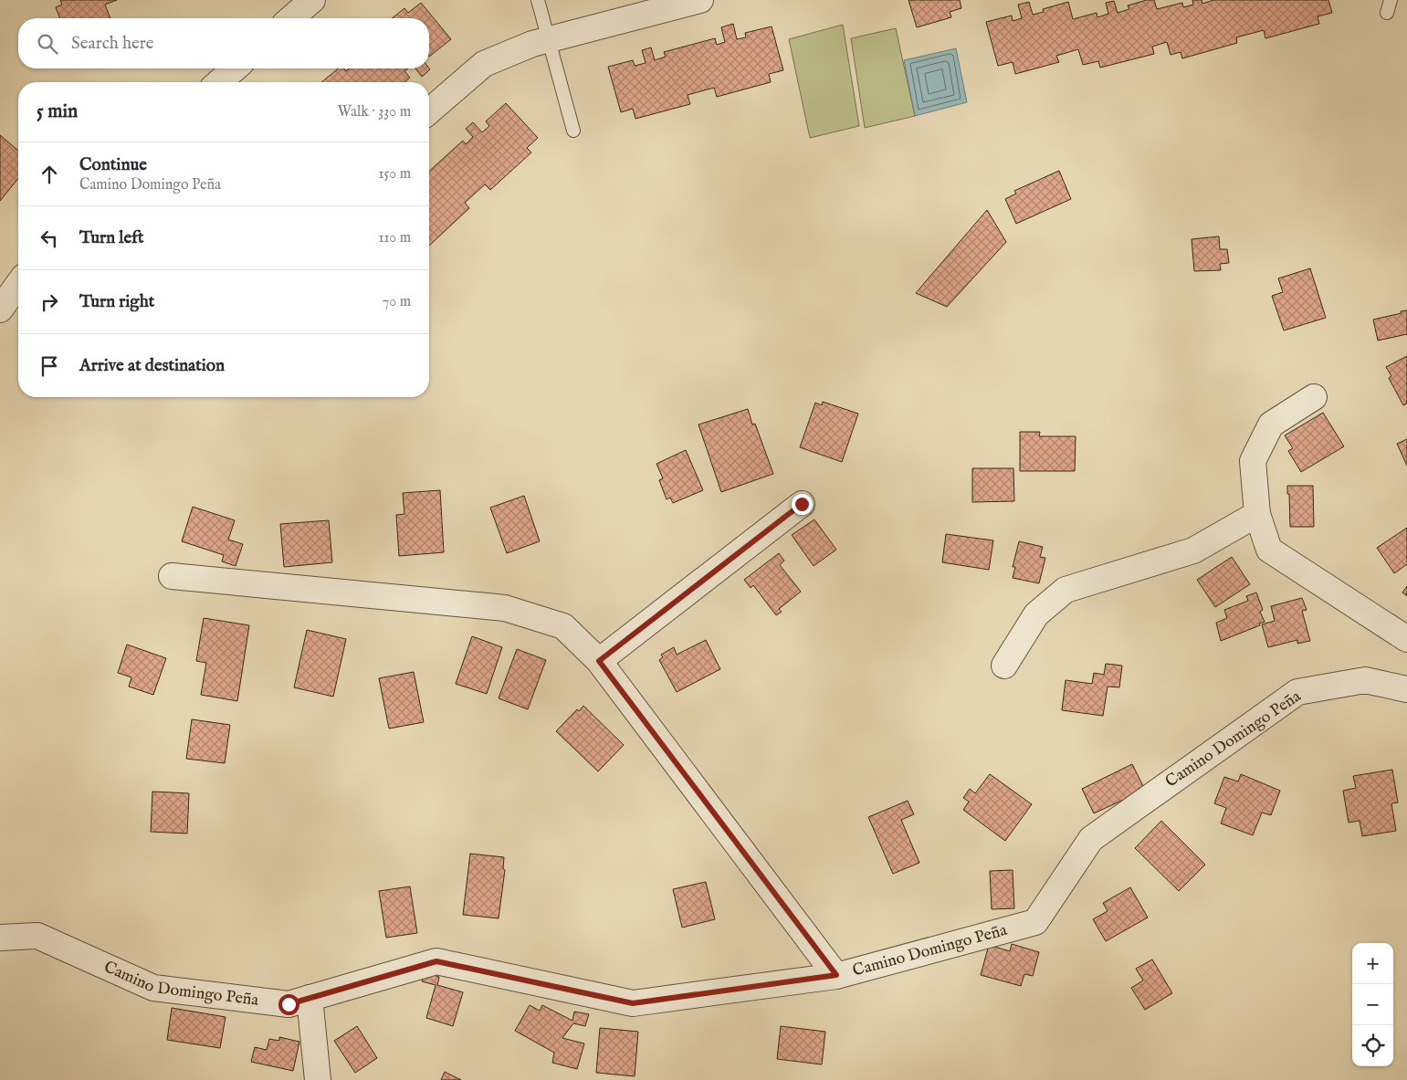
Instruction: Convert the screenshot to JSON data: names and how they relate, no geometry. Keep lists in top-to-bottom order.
{
  "streets": {
    "street": ["Camino Domingo Peña"]
  },
  "page": {
    "search": "Search here",
    "heading": ["5 min", "Walk · 330 m"],
    "list": [
      ["Continue", "Camino Domingo Peña", "150 m"],
      ["Turn left", "110 m"],
      ["Turn right", "70 m"],
      "Arrive at destination"
    ],
    "map_buttons": ["+", "−"]
  }
}
